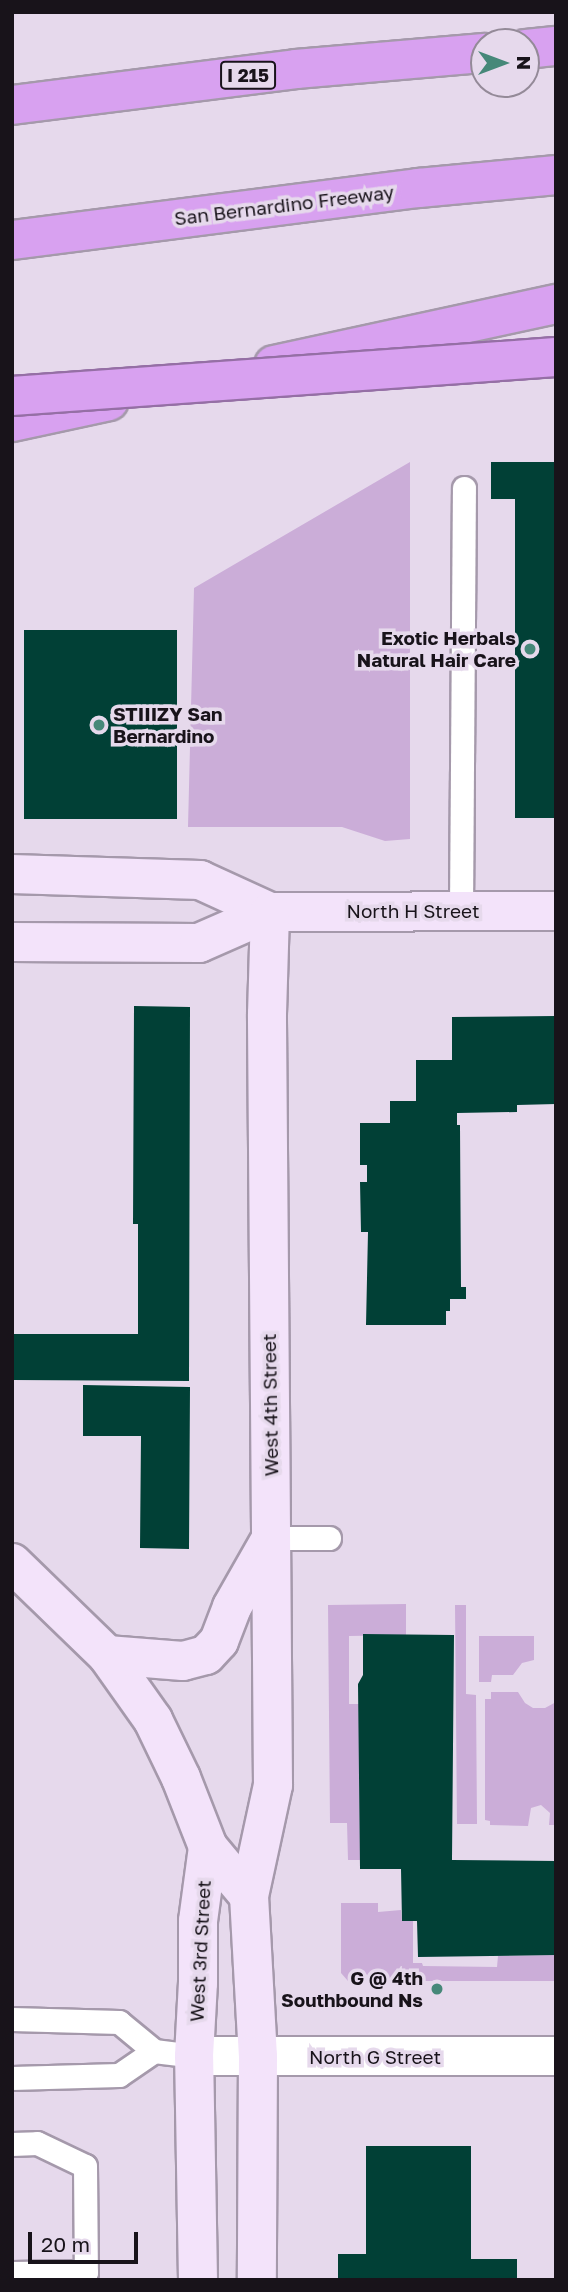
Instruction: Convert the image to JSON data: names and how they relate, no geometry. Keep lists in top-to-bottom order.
{
  "streets": {
    "highway": ["I 215", "San Bernardino Freeway"],
    "main road": ["North H Street", "West 4th Street", "West 3rd Street"],
    "street": ["North G Street"]
  },
  "crossings": [
    ["North H Street", "West 4th Street"],
    ["West 4th Street", "West 3rd Street"],
    ["West 3rd Street", "North G Street"]
  ],
  "places": ["Exotic Herbals Natural Hair Care", "STIIIZY San Bernardino", "G @ 4th Southbound Ns"],
  "scale_bar": "20 m",
  "north": "right"
}
